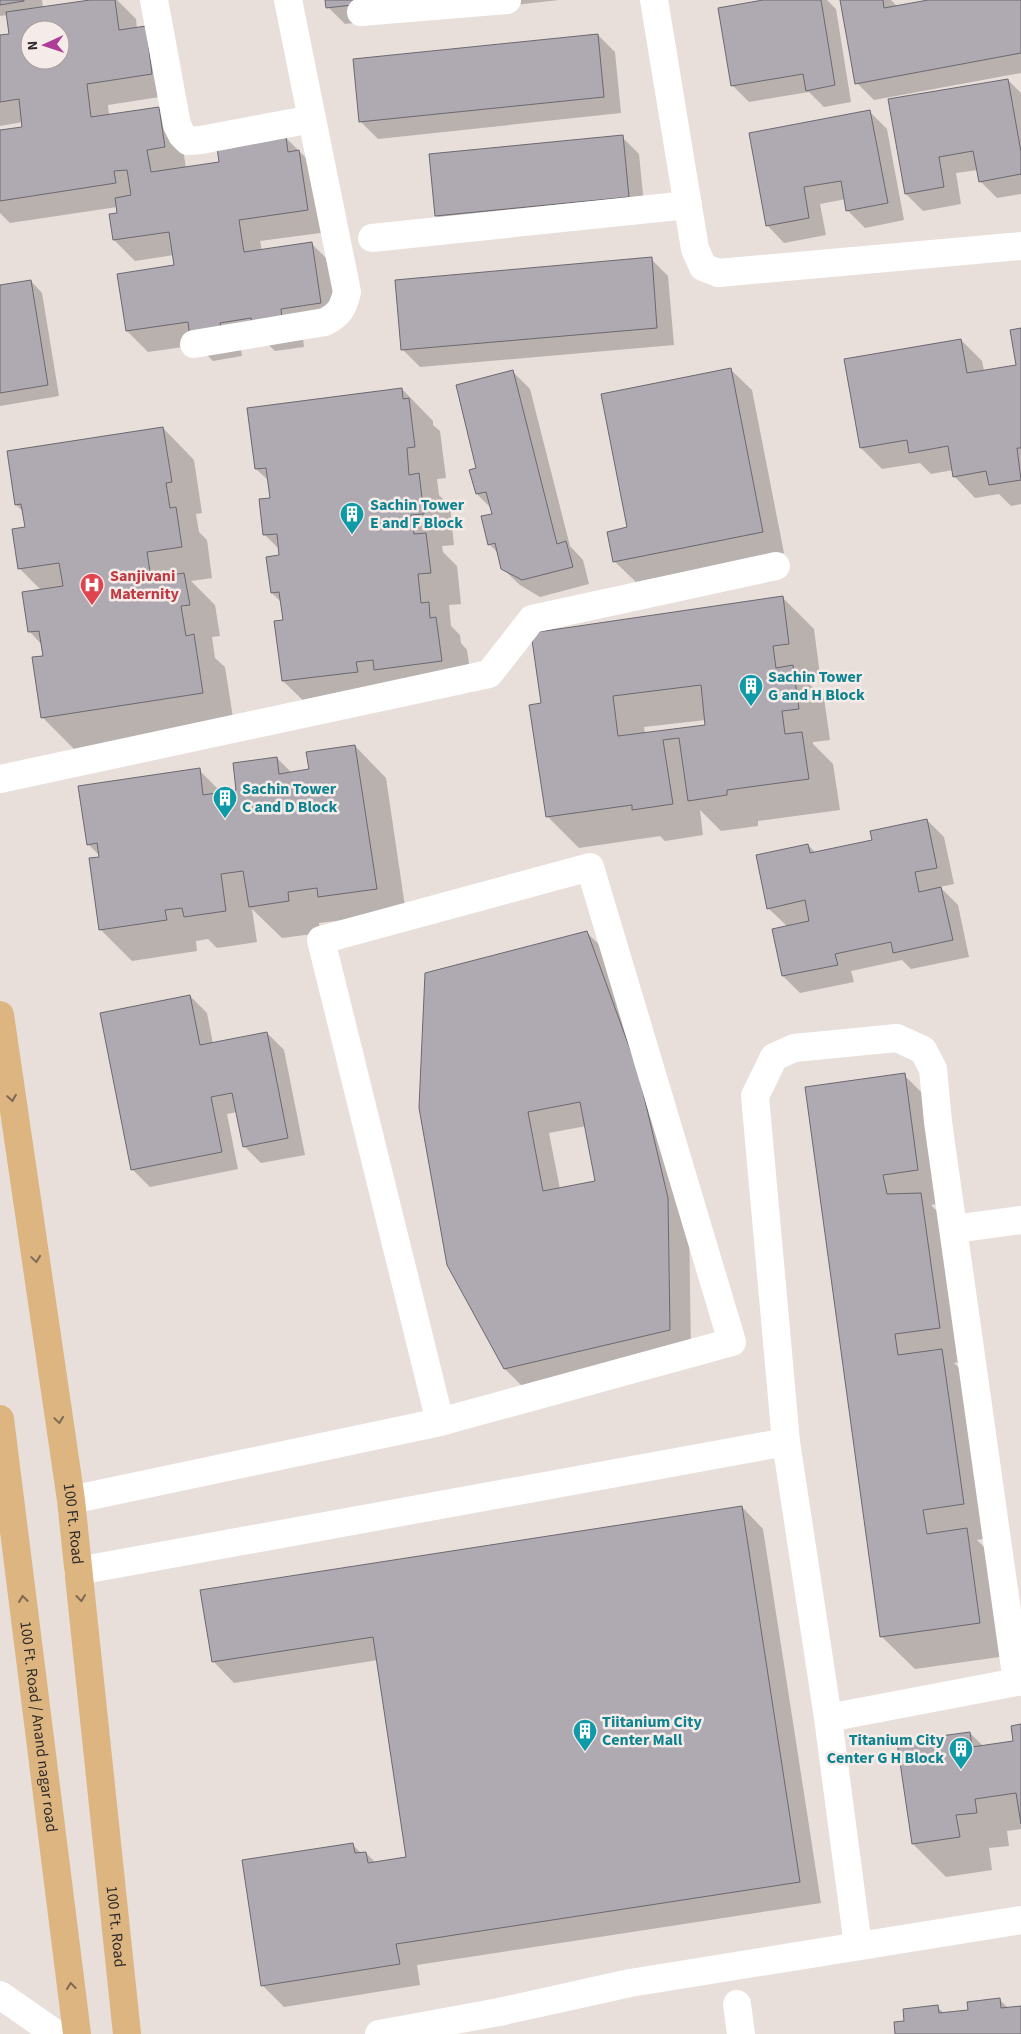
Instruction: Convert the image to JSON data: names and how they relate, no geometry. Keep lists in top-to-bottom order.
{
  "streets": {
    "main road": ["100 Ft. Road", "100 Ft. Road / Anand nagar road"]
  },
  "one_way": ["100 Ft. Road", "100 Ft. Road / Anand nagar road"],
  "places": {
    "building": [
      "Sachin Tower E and F Block",
      "Sachin Tower G and H Block",
      "Sachin Tower C and D Block",
      "Tiitanium City Center Mall",
      "Titanium City Center G H Block"
    ],
    "hospital": ["Sanjivani Maternity"]
  },
  "north": "left"
}
